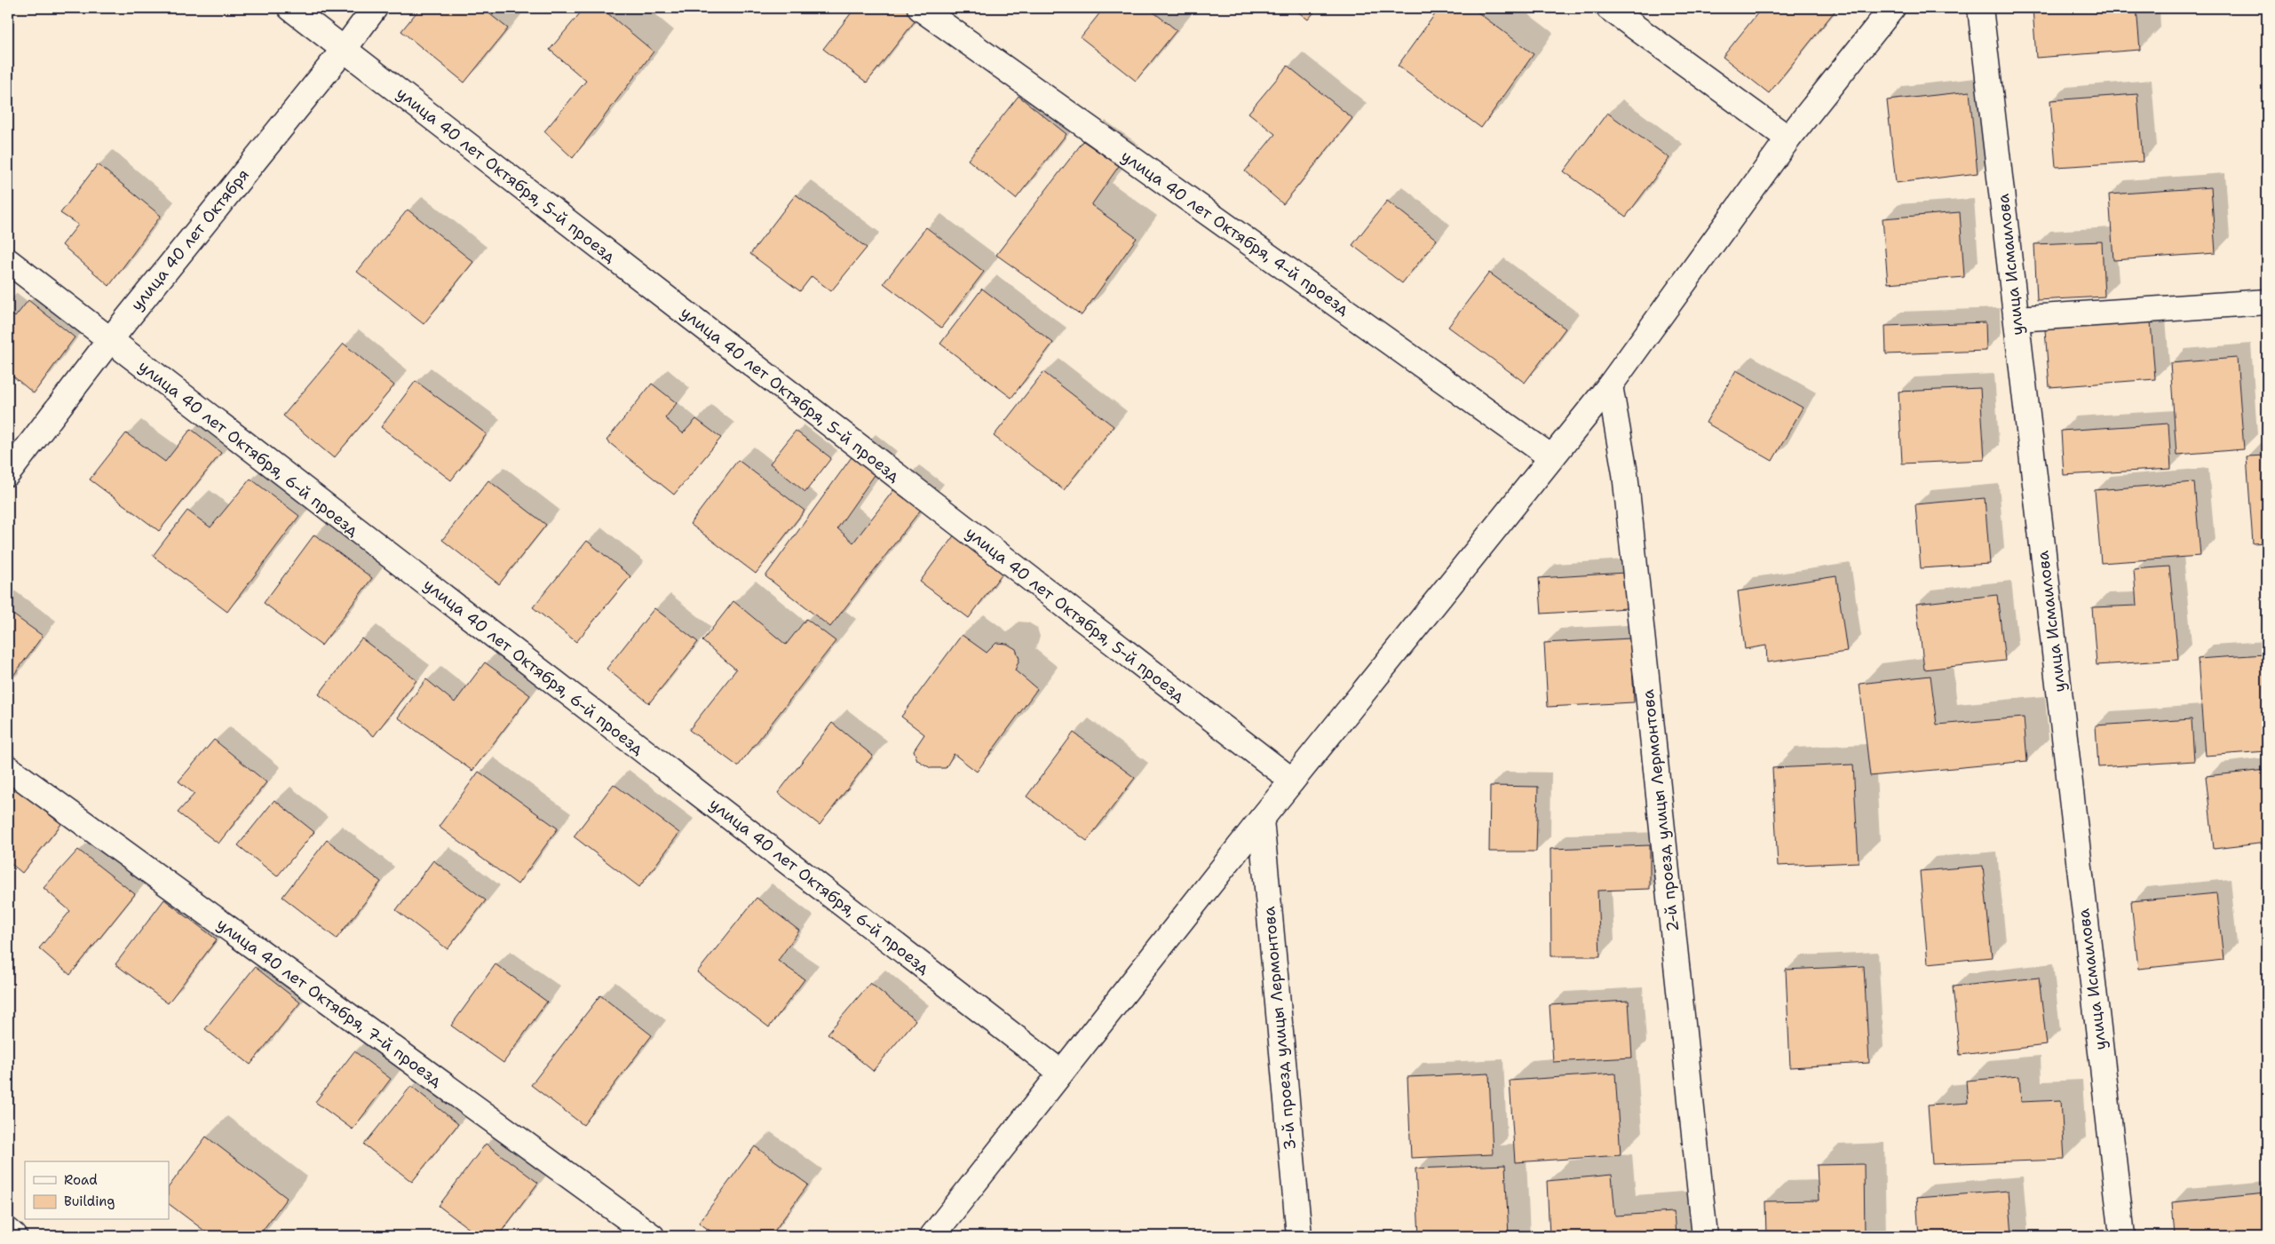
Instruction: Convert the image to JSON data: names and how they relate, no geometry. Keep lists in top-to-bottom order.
{
  "streets": {
    "street": [
      "улица 40 лет Октября, 5-й проезд",
      "улица 40 лет Октября, 4-й проезд",
      "улица 40 лет Октября",
      "улица Исмаилова",
      "улица 40 лет Октября, 6-й проезд",
      "2-й проезд улицы Лермонтова",
      "улица 40 лет Октября, 7-й проезд",
      "3-й проезд улицы Лермонтова"
    ]
  },
  "crossings": [
    ["улица 40 лет Октября, 5-й проезд", "улица 40 лет Октября"],
    ["улица 40 лет Октября", "улица 40 лет Октября, 6-й проезд"]
  ],
  "legend": ["Road", "Building"]
}
